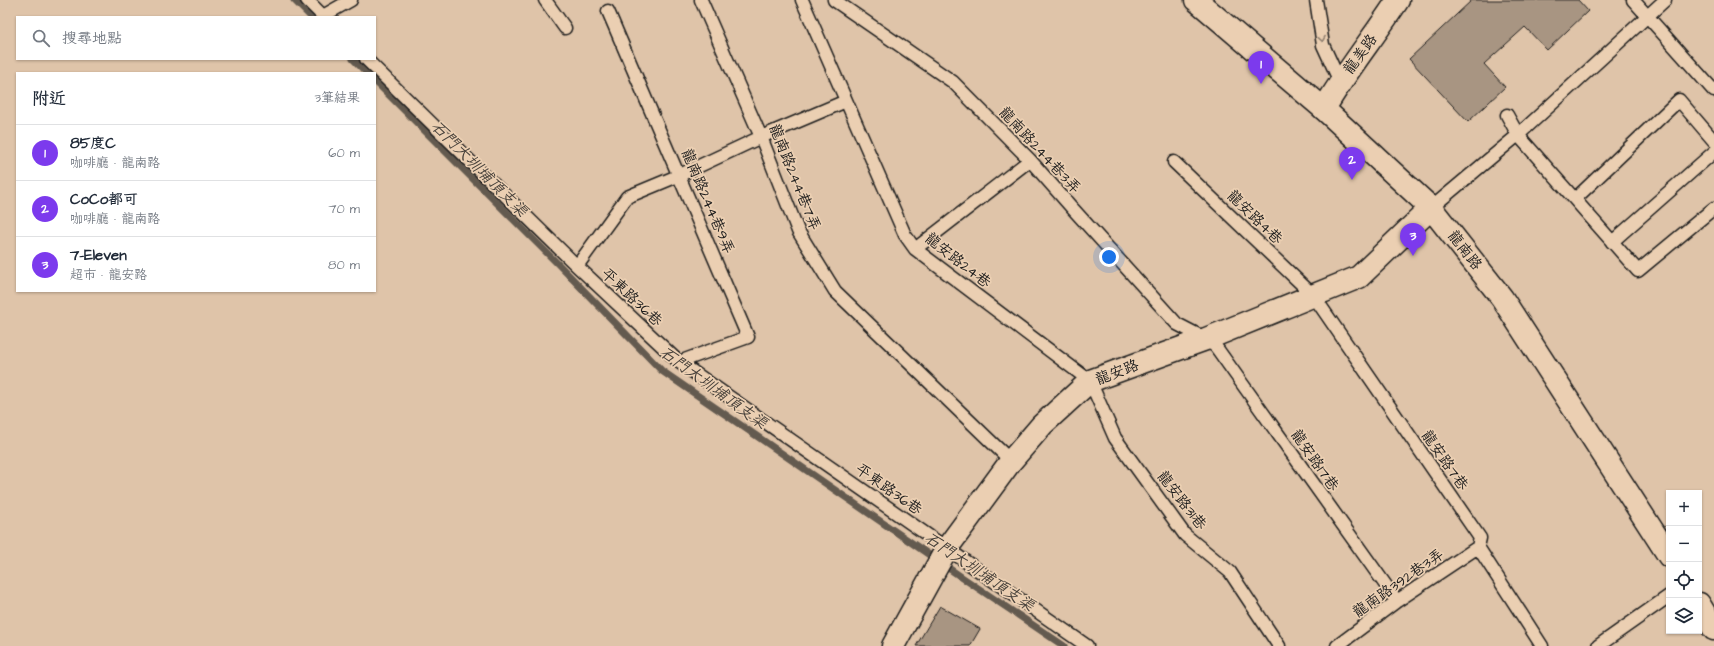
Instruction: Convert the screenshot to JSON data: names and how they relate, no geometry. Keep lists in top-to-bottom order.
{
  "streets": {
    "street": ["龍美路", "龍南路", "龍安路"],
    "lane": [
      "龍南路244巷3弄",
      "龍南路244巷7弄",
      "龍南路244巷9弄",
      "龍安路4巷",
      "龍安路24巷",
      "平東路36巷",
      "龍安路17巷",
      "龍安路7巷",
      "龍安路31巷",
      "龍南路392巷3弄"
    ]
  },
  "crossings": [
    ["龍美路", "龍南路"],
    ["龍南路244巷3弄", "龍安路"],
    ["龍南路244巷3弄", "龍安路17巷"],
    ["龍南路244巷7弄", "龍安路"],
    ["龍南路244巷9弄", "平東路36巷"],
    ["龍安路4巷", "龍安路"],
    ["龍安路4巷", "龍安路7巷"],
    ["龍南路", "龍安路"],
    ["龍安路24巷", "龍安路"],
    ["龍安路24巷", "龍安路31巷"],
    ["平東路36巷", "龍安路"],
    ["龍安路", "龍安路17巷"],
    ["龍安路", "龍安路7巷"],
    ["龍安路", "龍安路31巷"],
    ["龍安路17巷", "龍南路392巷3弄"],
    ["龍安路7巷", "龍南路392巷3弄"]
  ],
  "water": ["石門大圳埔頂支渠"],
  "page": {
    "search": "搜尋地點",
    "pins": ["1", "2", "3"],
    "heading": ["附近", "3筆結果"],
    "list": [
      {
        "mark": "1",
        "name": "85度C",
        "note": "咖啡廳 · 龍南路",
        "value": "60 m"
      },
      {
        "mark": "2",
        "name": "CoCo都可",
        "note": "咖啡廳 · 龍南路",
        "value": "70 m"
      },
      {
        "mark": "3",
        "name": "7-Eleven",
        "note": "超市 · 龍安路",
        "value": "80 m"
      }
    ],
    "map_buttons": ["+", "−"]
  }
}
